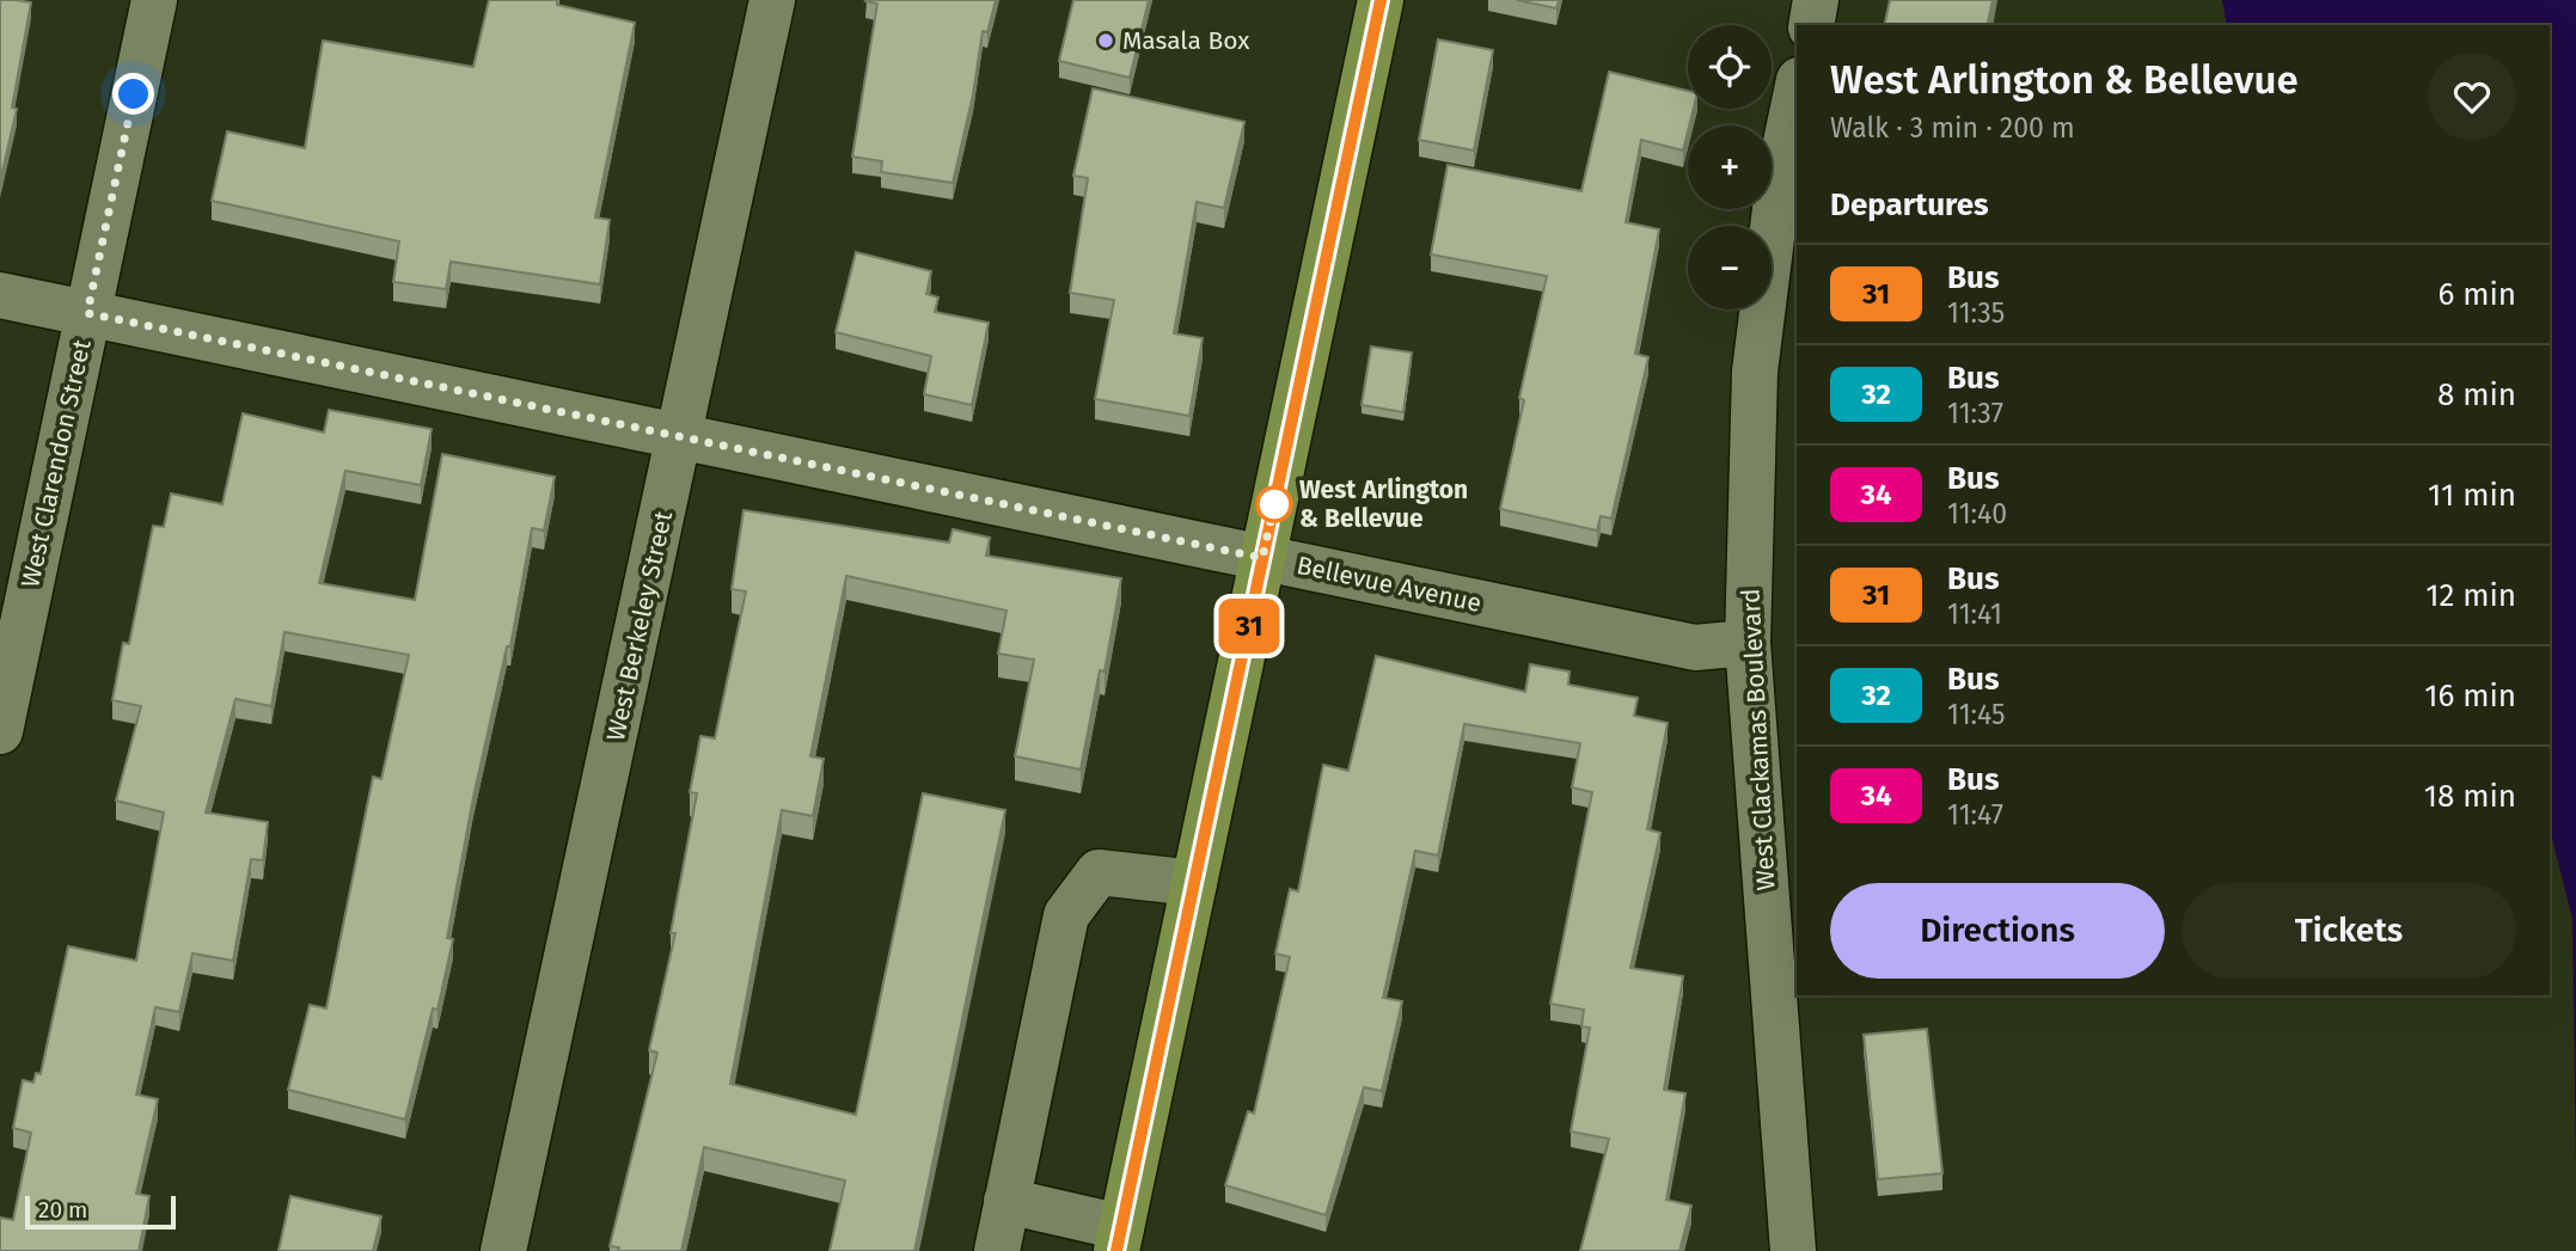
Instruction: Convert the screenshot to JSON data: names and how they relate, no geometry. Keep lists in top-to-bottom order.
{
  "streets": {
    "street": [
      "West Clarendon Street",
      "Bellevue Avenue",
      "West Berkeley Street",
      "West Clackamas Boulevard"
    ]
  },
  "crossings": [
    ["West Clarendon Street", "Bellevue Avenue"],
    ["Bellevue Avenue", "West Berkeley Street"],
    ["Bellevue Avenue", "West Clackamas Boulevard"]
  ],
  "places": ["Masala Box", "West Arlington & Bellevue"],
  "lines": ["bus line 31"],
  "scale_bar": "20 m",
  "page": {
    "on_map": "31",
    "map_buttons": ["+", "−"],
    "heading": [
      ["West Arlington & Bellevue", "Walk · 3 min · 200 m"],
      "Departures"
    ],
    "list": [
      {
        "mark": "31",
        "name": "Bus",
        "note": "11:35",
        "value": "6 min"
      },
      {
        "mark": "32",
        "name": "Bus",
        "note": "11:37",
        "value": "8 min"
      },
      {
        "mark": "34",
        "name": "Bus",
        "note": "11:40",
        "value": "11 min"
      },
      {
        "mark": "31",
        "name": "Bus",
        "note": "11:41",
        "value": "12 min"
      },
      {
        "mark": "32",
        "name": "Bus",
        "note": "11:45",
        "value": "16 min"
      },
      {
        "mark": "34",
        "name": "Bus",
        "note": "11:47",
        "value": "18 min"
      }
    ],
    "buttons": ["Directions", "Tickets"],
    "scale": "20 m"
  }
}
